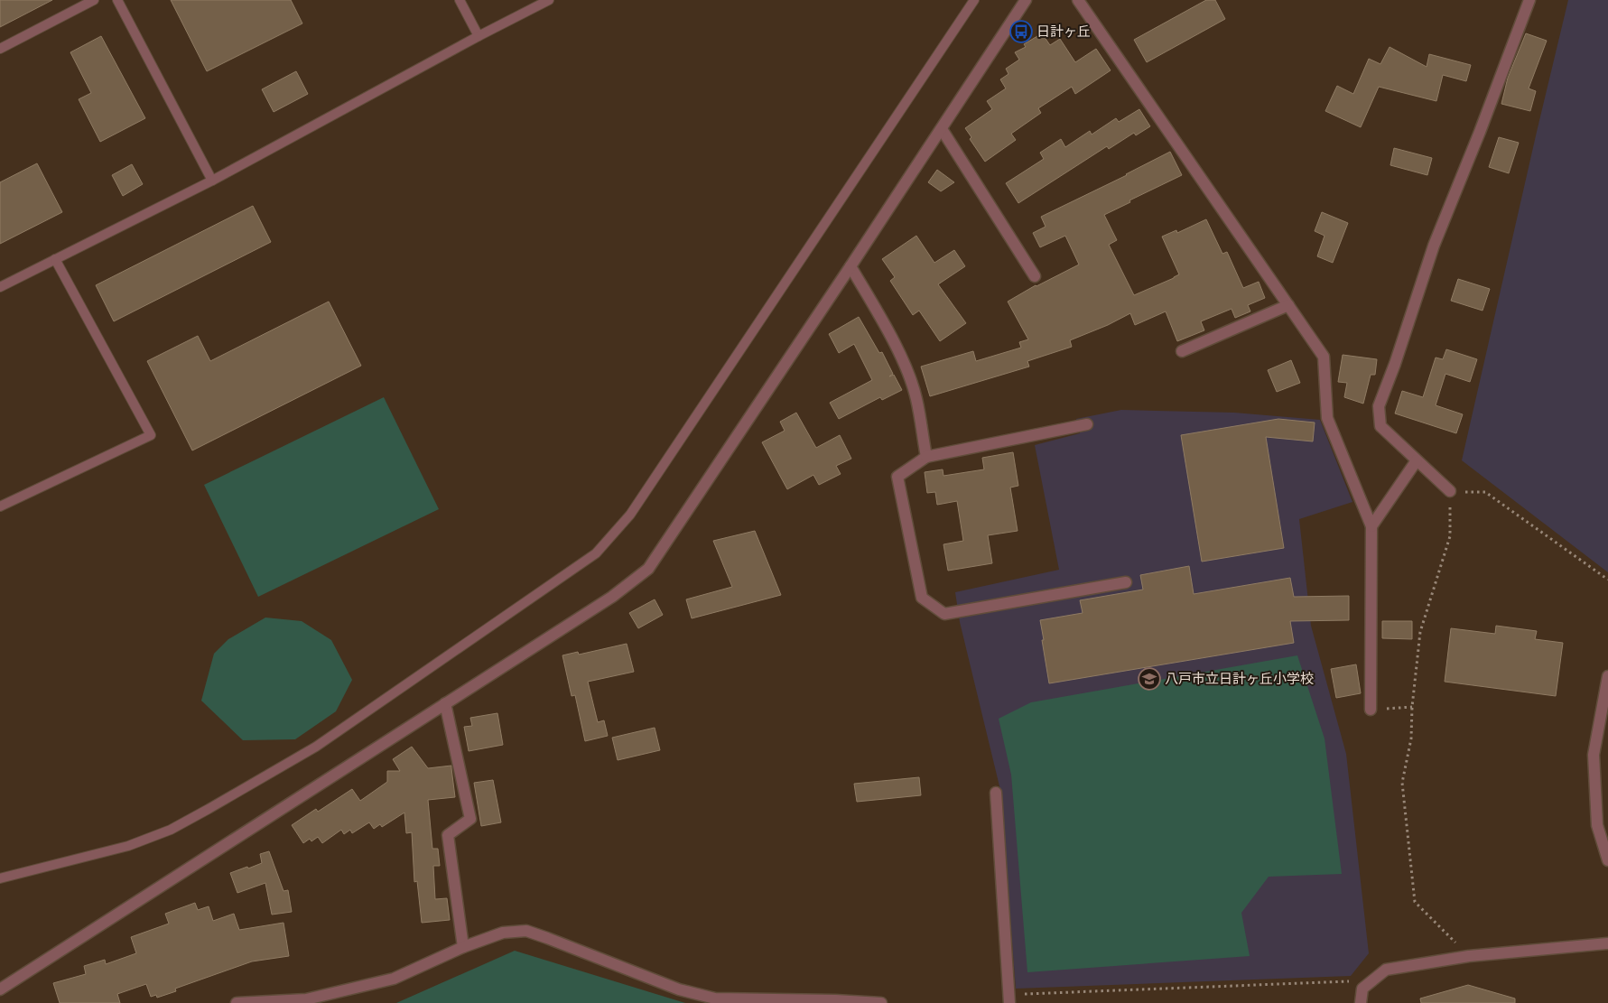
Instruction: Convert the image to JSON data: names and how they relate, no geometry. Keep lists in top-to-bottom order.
{
  "places": {
    "bus stop": ["日計ヶ丘"],
    "school or university": ["八戸市立日計ヶ丘小学校"]
  }
}
